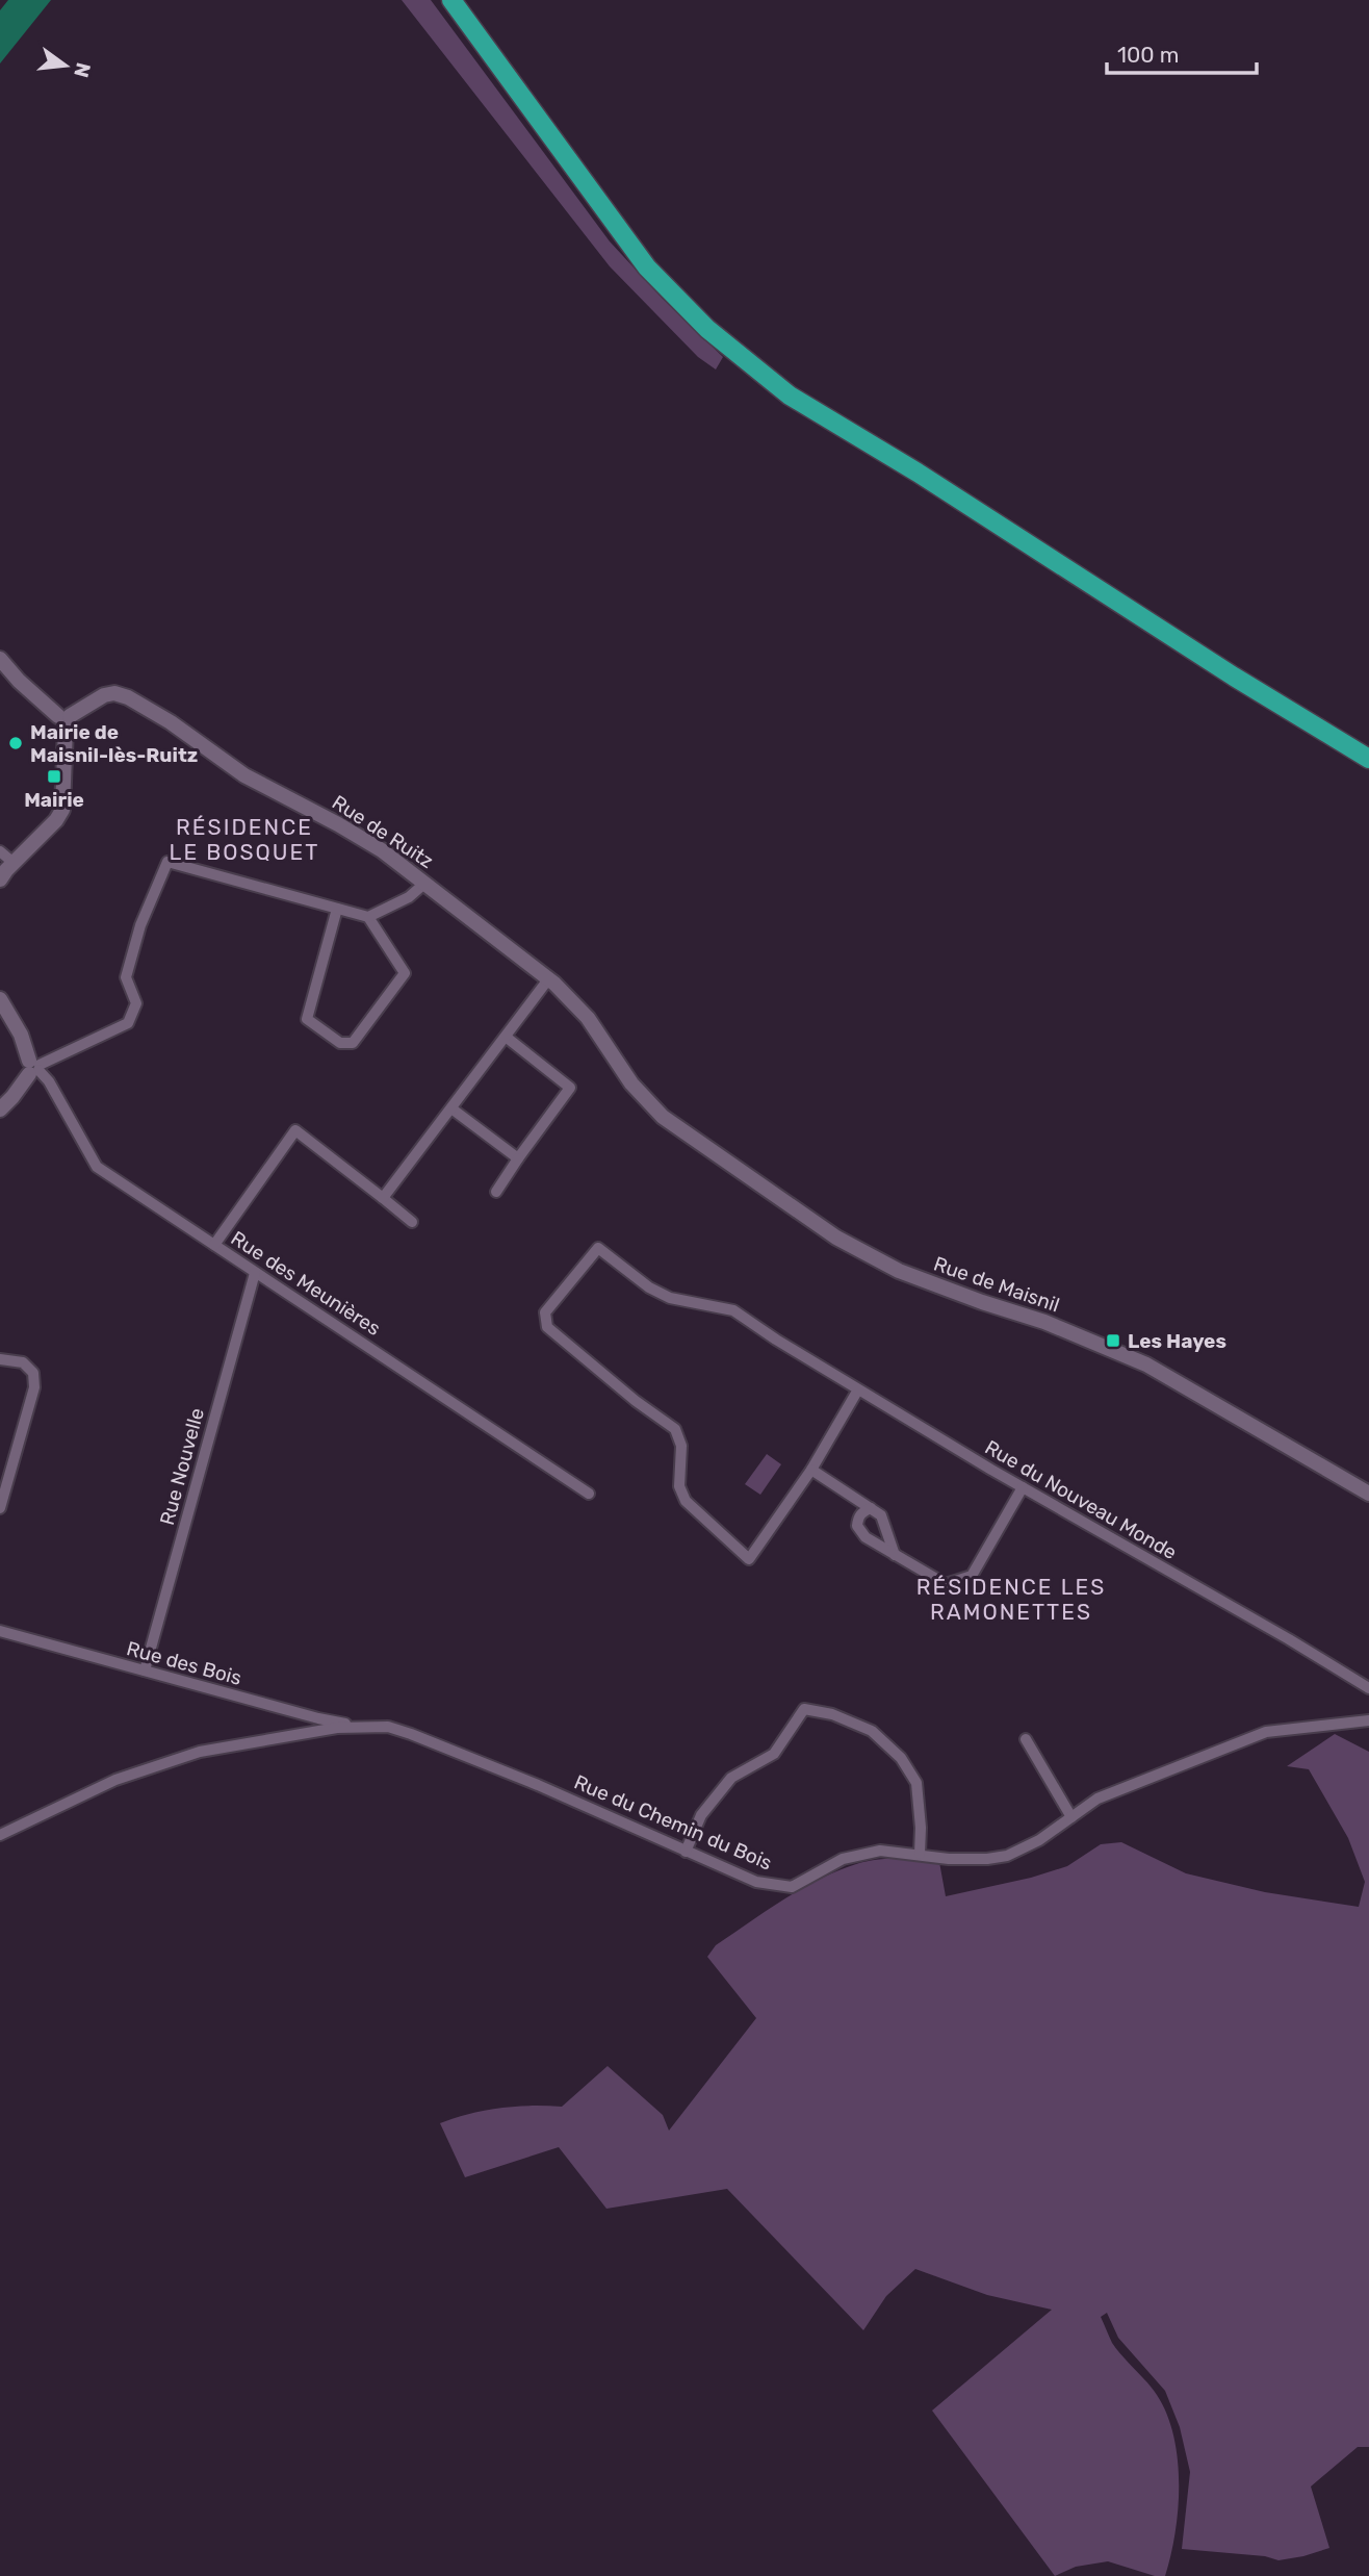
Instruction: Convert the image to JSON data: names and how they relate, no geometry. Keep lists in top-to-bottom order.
{
  "streets": {
    "street": [
      "Rue de Ruitz",
      "Rue des Meunières",
      "Rue de Maisnil",
      "Rue Nouvelle",
      "Rue du Nouveau Monde",
      "Rue des Bois",
      "Rue du Chemin du Bois"
    ]
  },
  "crossings": [
    ["Rue de Ruitz", "Rue de Maisnil"],
    ["Rue des Meunières", "Rue Nouvelle"],
    ["Rue Nouvelle", "Rue des Bois"],
    ["Rue des Bois", "Rue du Chemin du Bois"]
  ],
  "districts": ["RÉSIDENCE LE BOSQUET", "RÉSIDENCE LES RAMONETTES"],
  "places": {
    "other": ["Mairie de Maisnil-lès-Ruitz"],
    "transit": ["Mairie", "Les Hayes"]
  },
  "scale_bar": "100 m",
  "north": "right"
}
